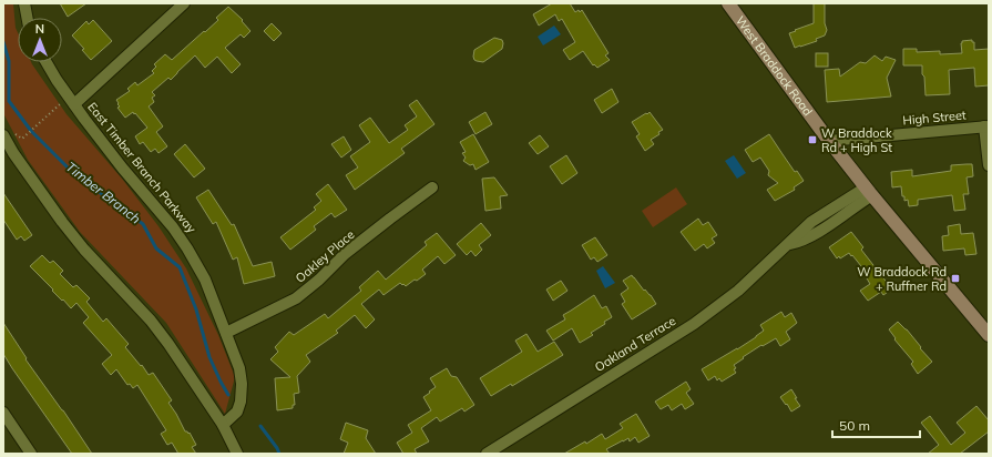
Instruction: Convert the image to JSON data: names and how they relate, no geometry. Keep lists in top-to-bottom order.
{
  "streets": {
    "main road": ["West Braddock Road"],
    "street": [
      "High Street",
      "East Timber Branch Parkway",
      "Oakley Place",
      "Oakland Terrace"
    ]
  },
  "crossings": [
    ["West Braddock Road", "High Street"],
    ["West Braddock Road", "Oakland Terrace"],
    ["East Timber Branch Parkway", "Oakley Place"]
  ],
  "water": ["Timber Branch"],
  "places": {
    "transit": ["W Braddock Rd + High St", "W Braddock Rd + Ruffner Rd"]
  },
  "scale_bar": "50 m",
  "north": "top"
}
